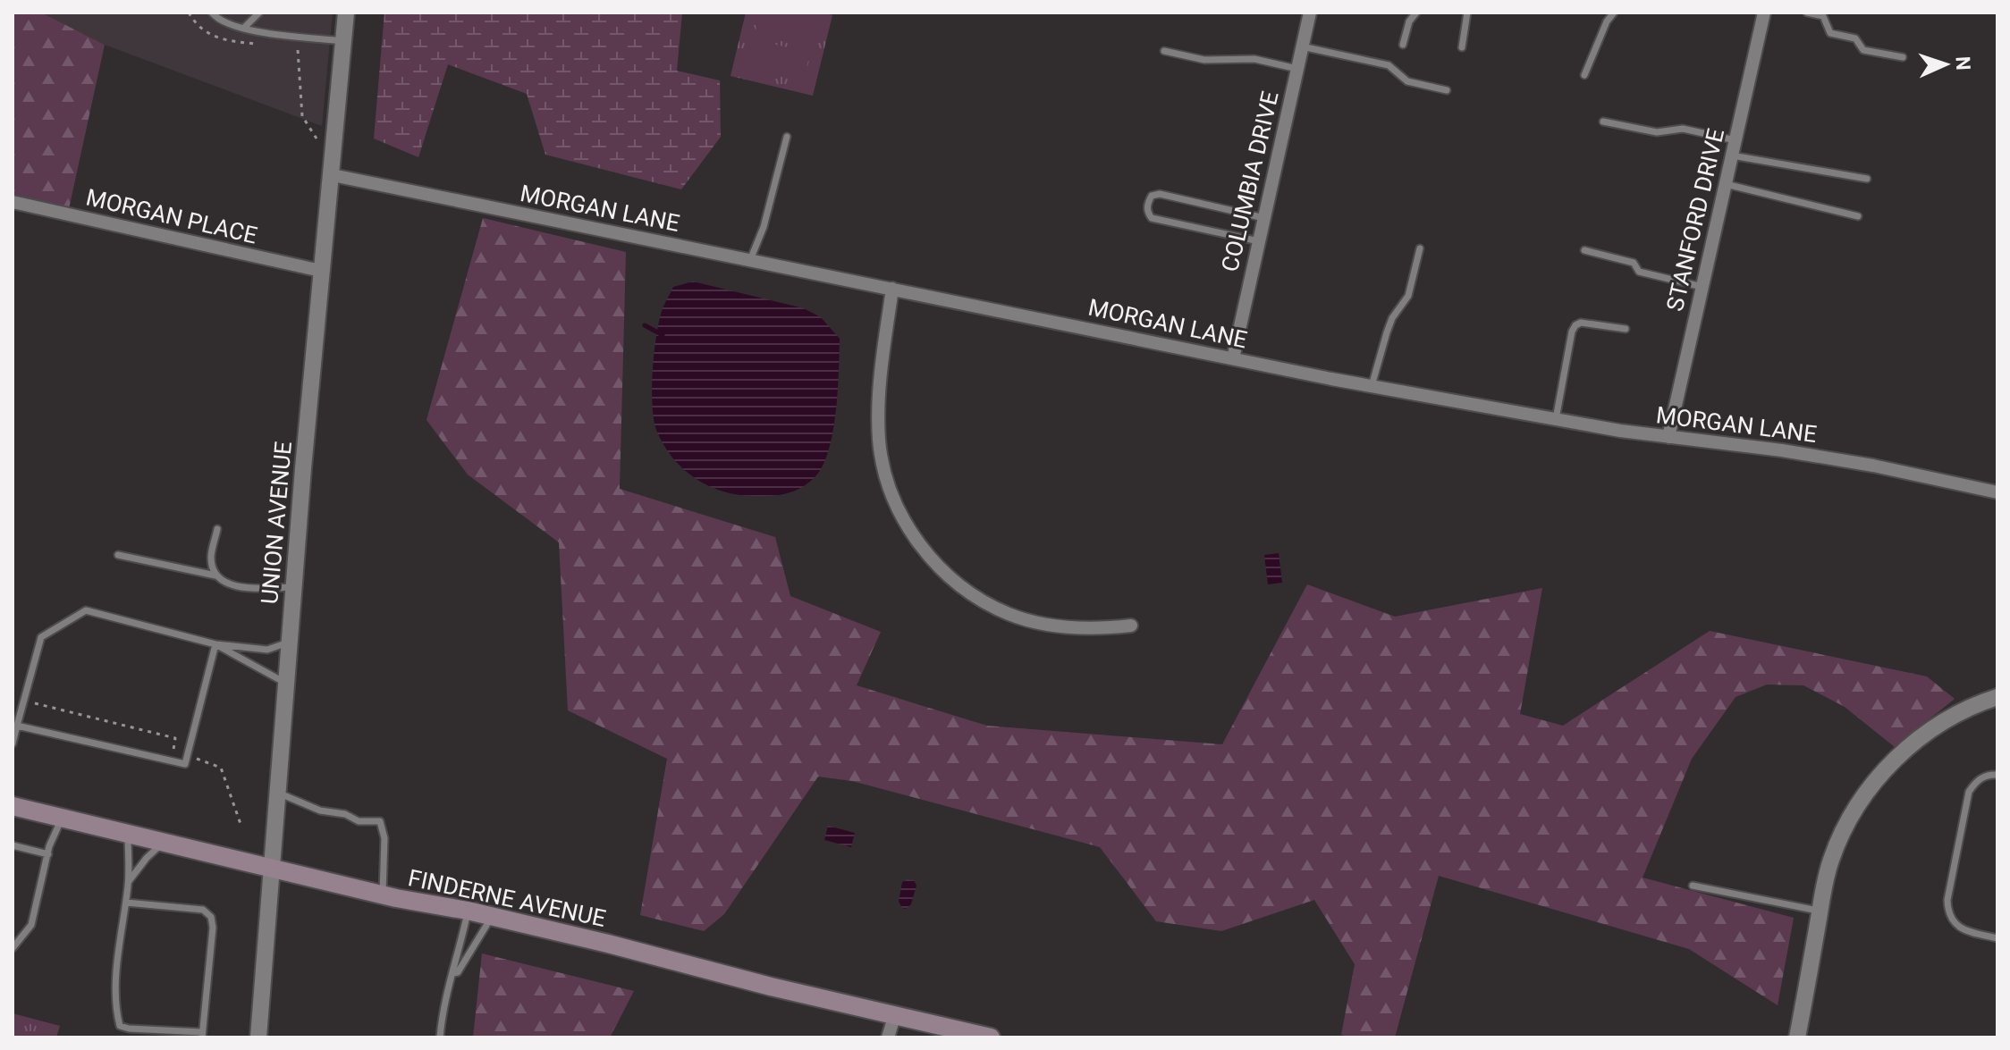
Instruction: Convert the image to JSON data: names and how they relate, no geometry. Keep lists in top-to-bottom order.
{
  "streets": {
    "main road": ["FINDERNE AVENUE"],
    "street": [
      "COLUMBIA DRIVE",
      "MORGAN LANE",
      "MORGAN PLACE",
      "STANFORD DRIVE",
      "UNION AVENUE"
    ]
  },
  "crossings": [
    ["COLUMBIA DRIVE", "MORGAN LANE"],
    ["MORGAN LANE", "STANFORD DRIVE"],
    ["MORGAN LANE", "UNION AVENUE"],
    ["MORGAN PLACE", "UNION AVENUE"],
    ["UNION AVENUE", "FINDERNE AVENUE"]
  ],
  "north": "right"
}
